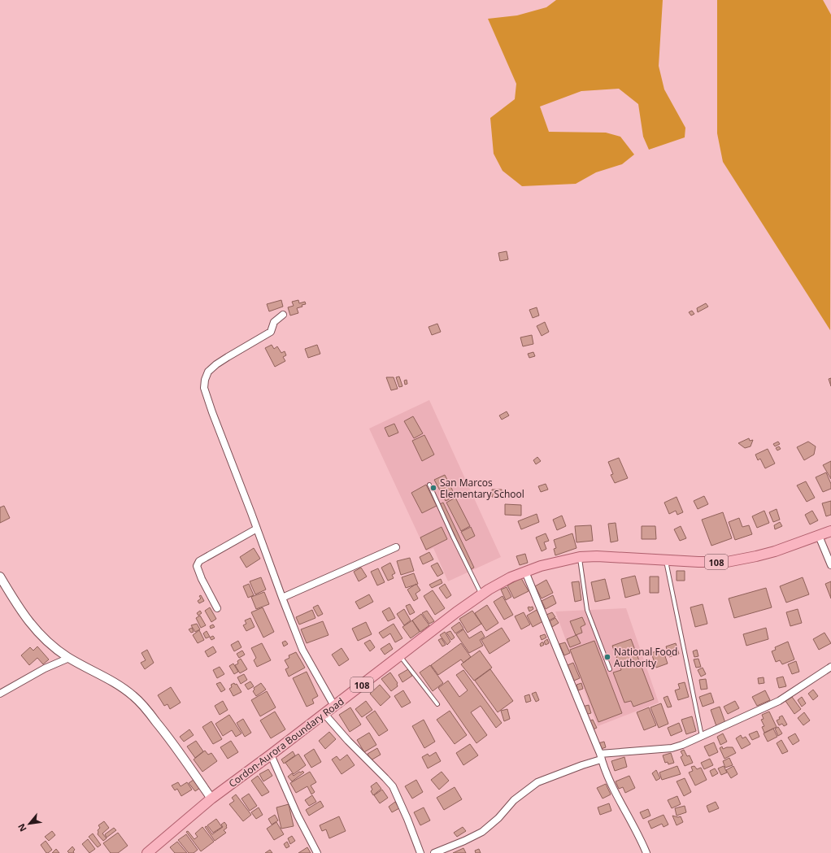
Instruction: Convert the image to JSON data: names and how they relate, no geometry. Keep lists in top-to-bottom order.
{
  "streets": {
    "main road": ["108", "Cordon-Aurora Boundary Road"]
  },
  "places": ["San Marcos Elementary School", "National Food Authority"],
  "north": "bottom left"
}
